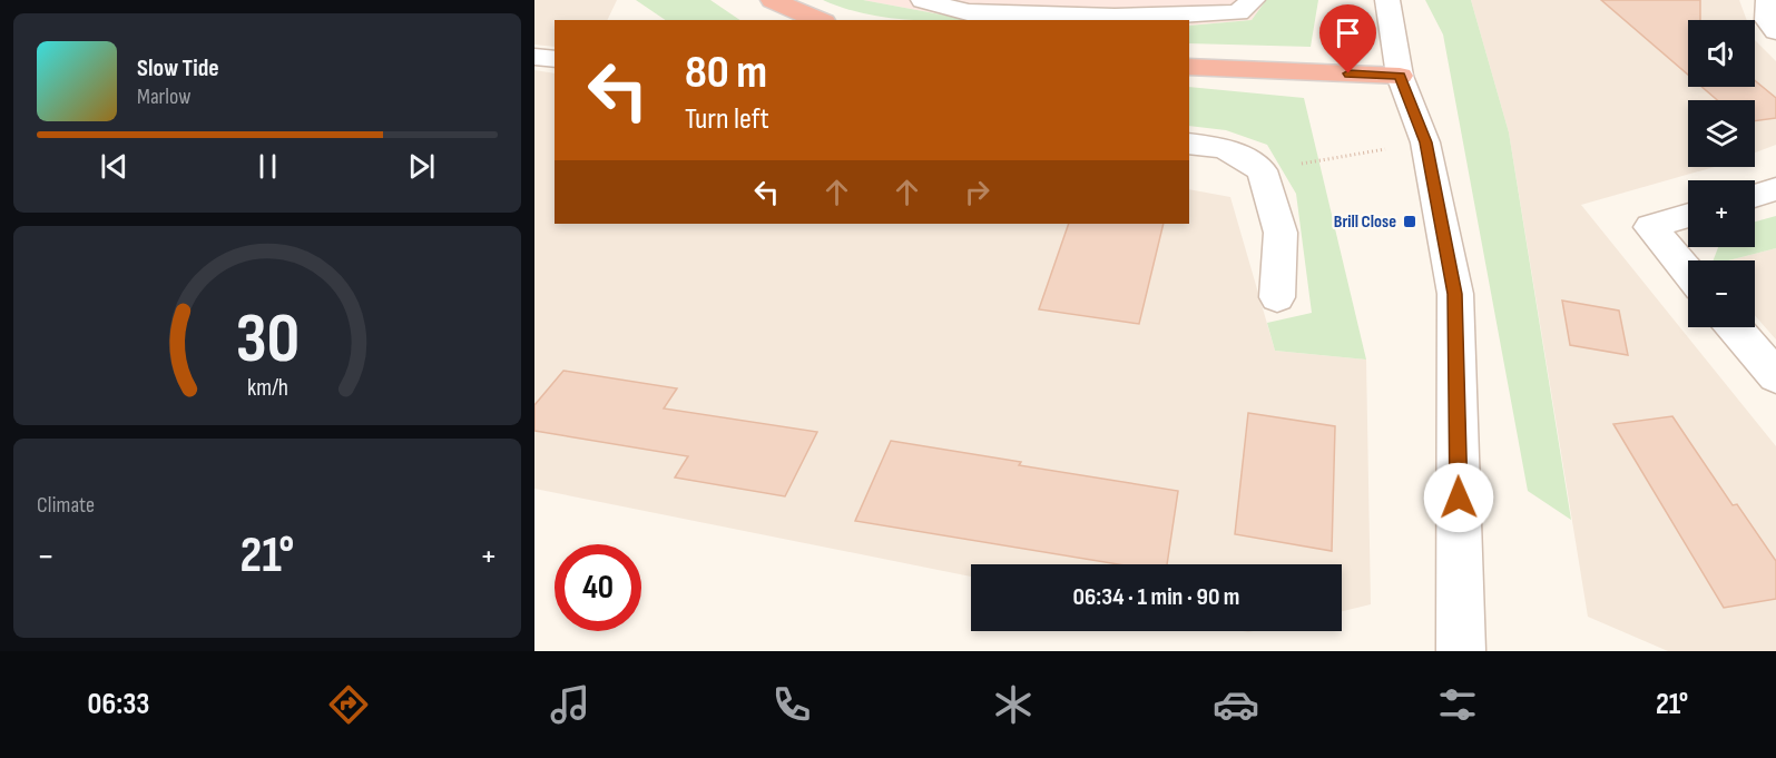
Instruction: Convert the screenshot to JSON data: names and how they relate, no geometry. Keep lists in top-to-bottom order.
{
  "places": {
    "transit": ["Brill Close"]
  },
  "page": {
    "map_buttons": ["+", "−"],
    "turn": ["80 m", "Turn left"],
    "song": ["Slow Tide", "Marlow"],
    "tile": "Climate",
    "heat": ["−", "21°", "+"],
    "limit": "40",
    "trip": "06:34 · 1 min · 90 m",
    "tabs": ["06:33", "21°"],
    "gauge": ["30", "km/h"]
  }
}
